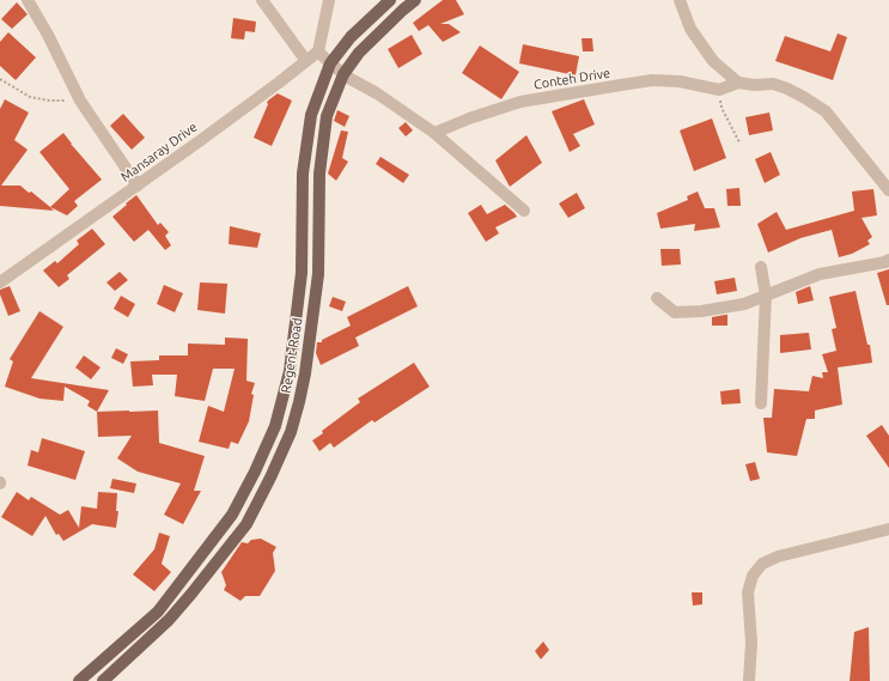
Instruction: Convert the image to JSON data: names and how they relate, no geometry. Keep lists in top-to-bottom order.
{
  "streets": {
    "main road": ["Regent Road"],
    "street": ["Conteh Drive", "Mansaray Drive"]
  }
}
